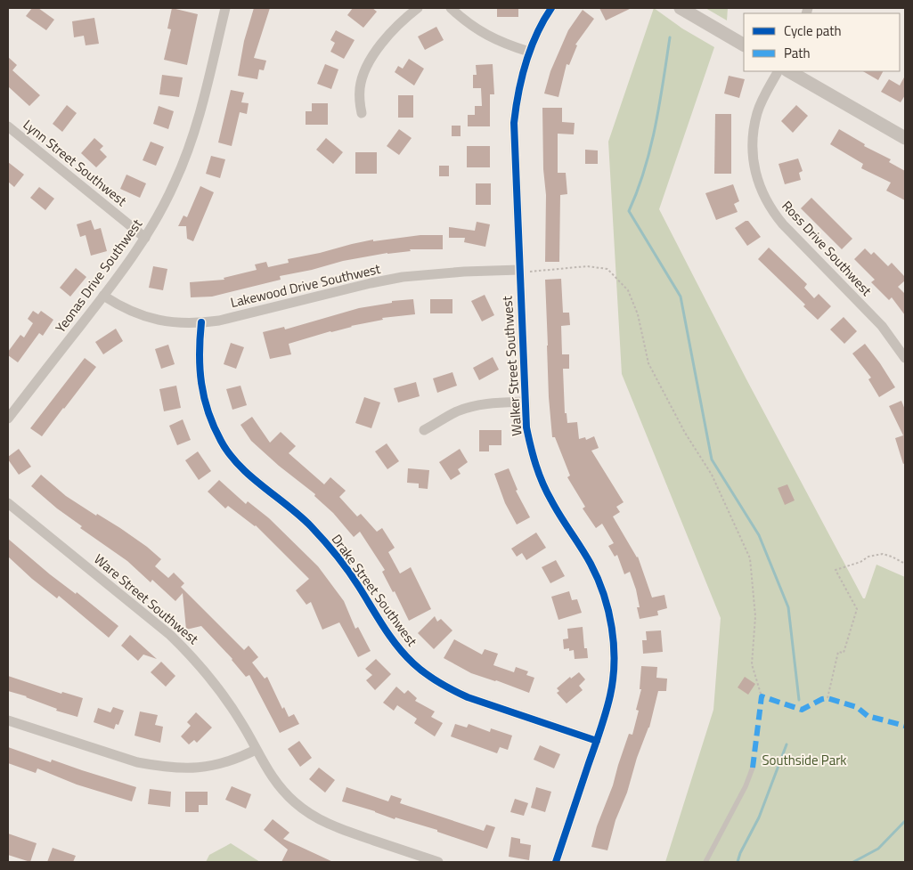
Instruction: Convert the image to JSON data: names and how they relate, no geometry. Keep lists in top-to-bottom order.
{
  "streets": {
    "street": [
      "Lynn Street Southwest",
      "Ross Drive Southwest",
      "Yeonas Drive Southwest",
      "Lakewood Drive Southwest",
      "Walker Street Southwest",
      "Drake Street Southwest",
      "Ware Street Southwest"
    ]
  },
  "crossings": [
    ["Lynn Street Southwest", "Yeonas Drive Southwest"],
    ["Yeonas Drive Southwest", "Lakewood Drive Southwest"],
    ["Lakewood Drive Southwest", "Walker Street Southwest"],
    ["Lakewood Drive Southwest", "Drake Street Southwest"],
    ["Walker Street Southwest", "Drake Street Southwest"]
  ],
  "parks": ["Southside Park"],
  "legend": ["Cycle path", "Path"]
}
